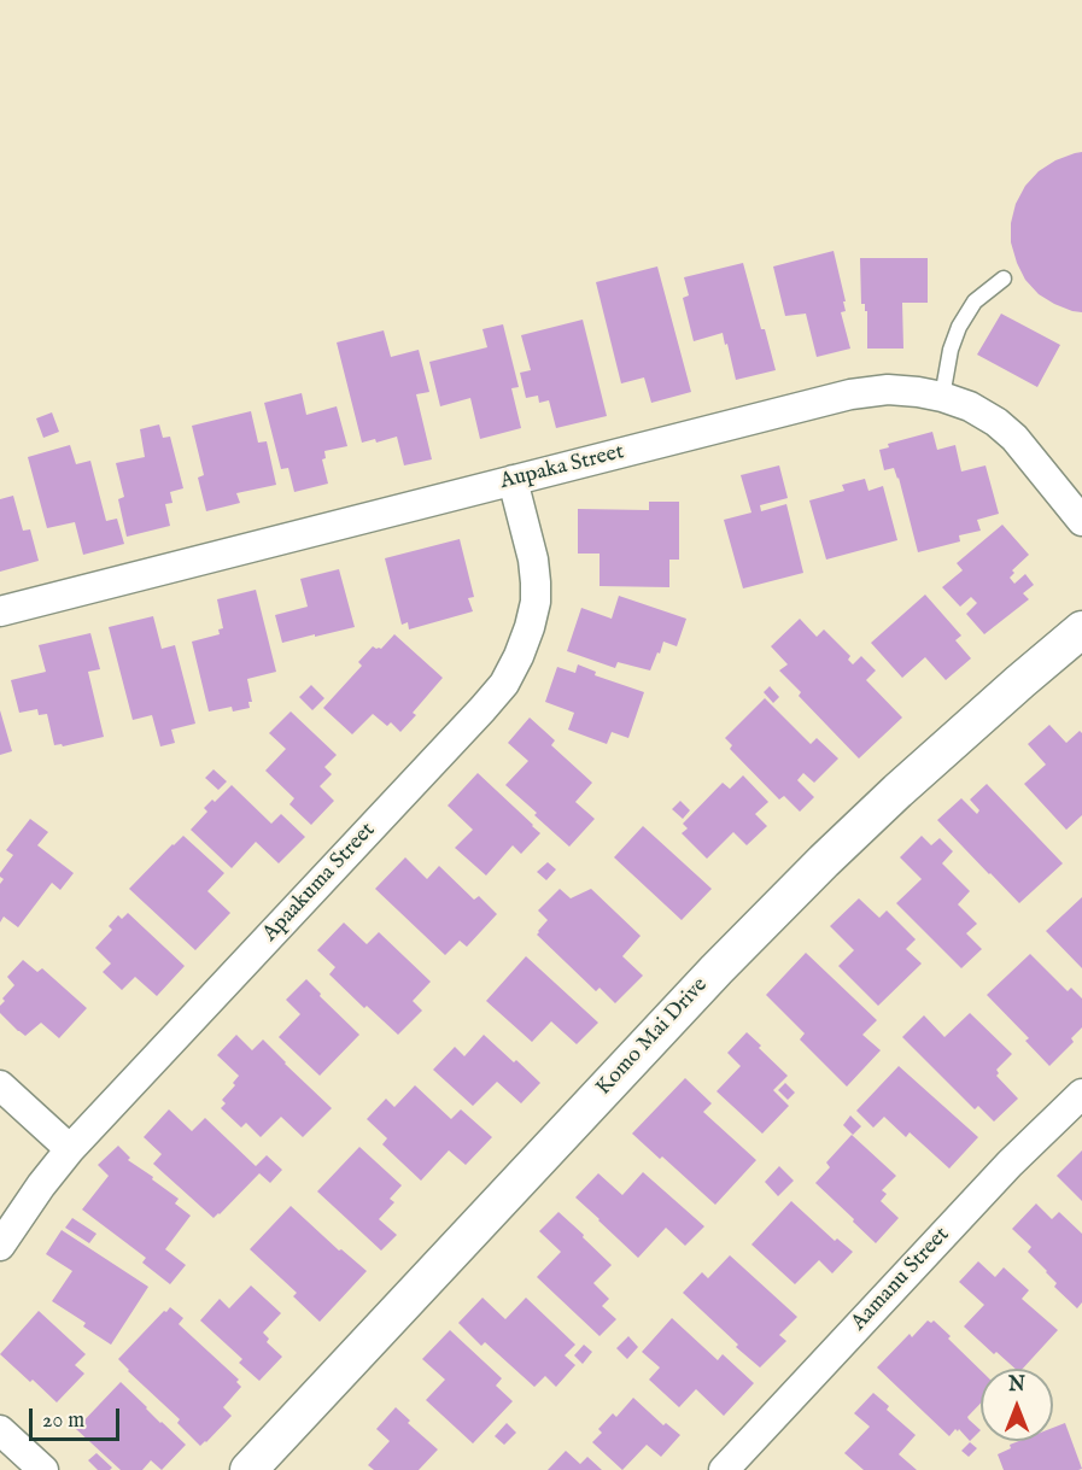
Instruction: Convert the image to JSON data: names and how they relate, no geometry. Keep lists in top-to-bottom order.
{
  "streets": {
    "street": [
      "Aupaka Street",
      "Apaakuma Street",
      "Komo Mai Drive",
      "Aamanu Street"
    ]
  },
  "crossings": [
    ["Aupaka Street", "Apaakuma Street"]
  ],
  "scale_bar": "20 m",
  "north": "top"
}
